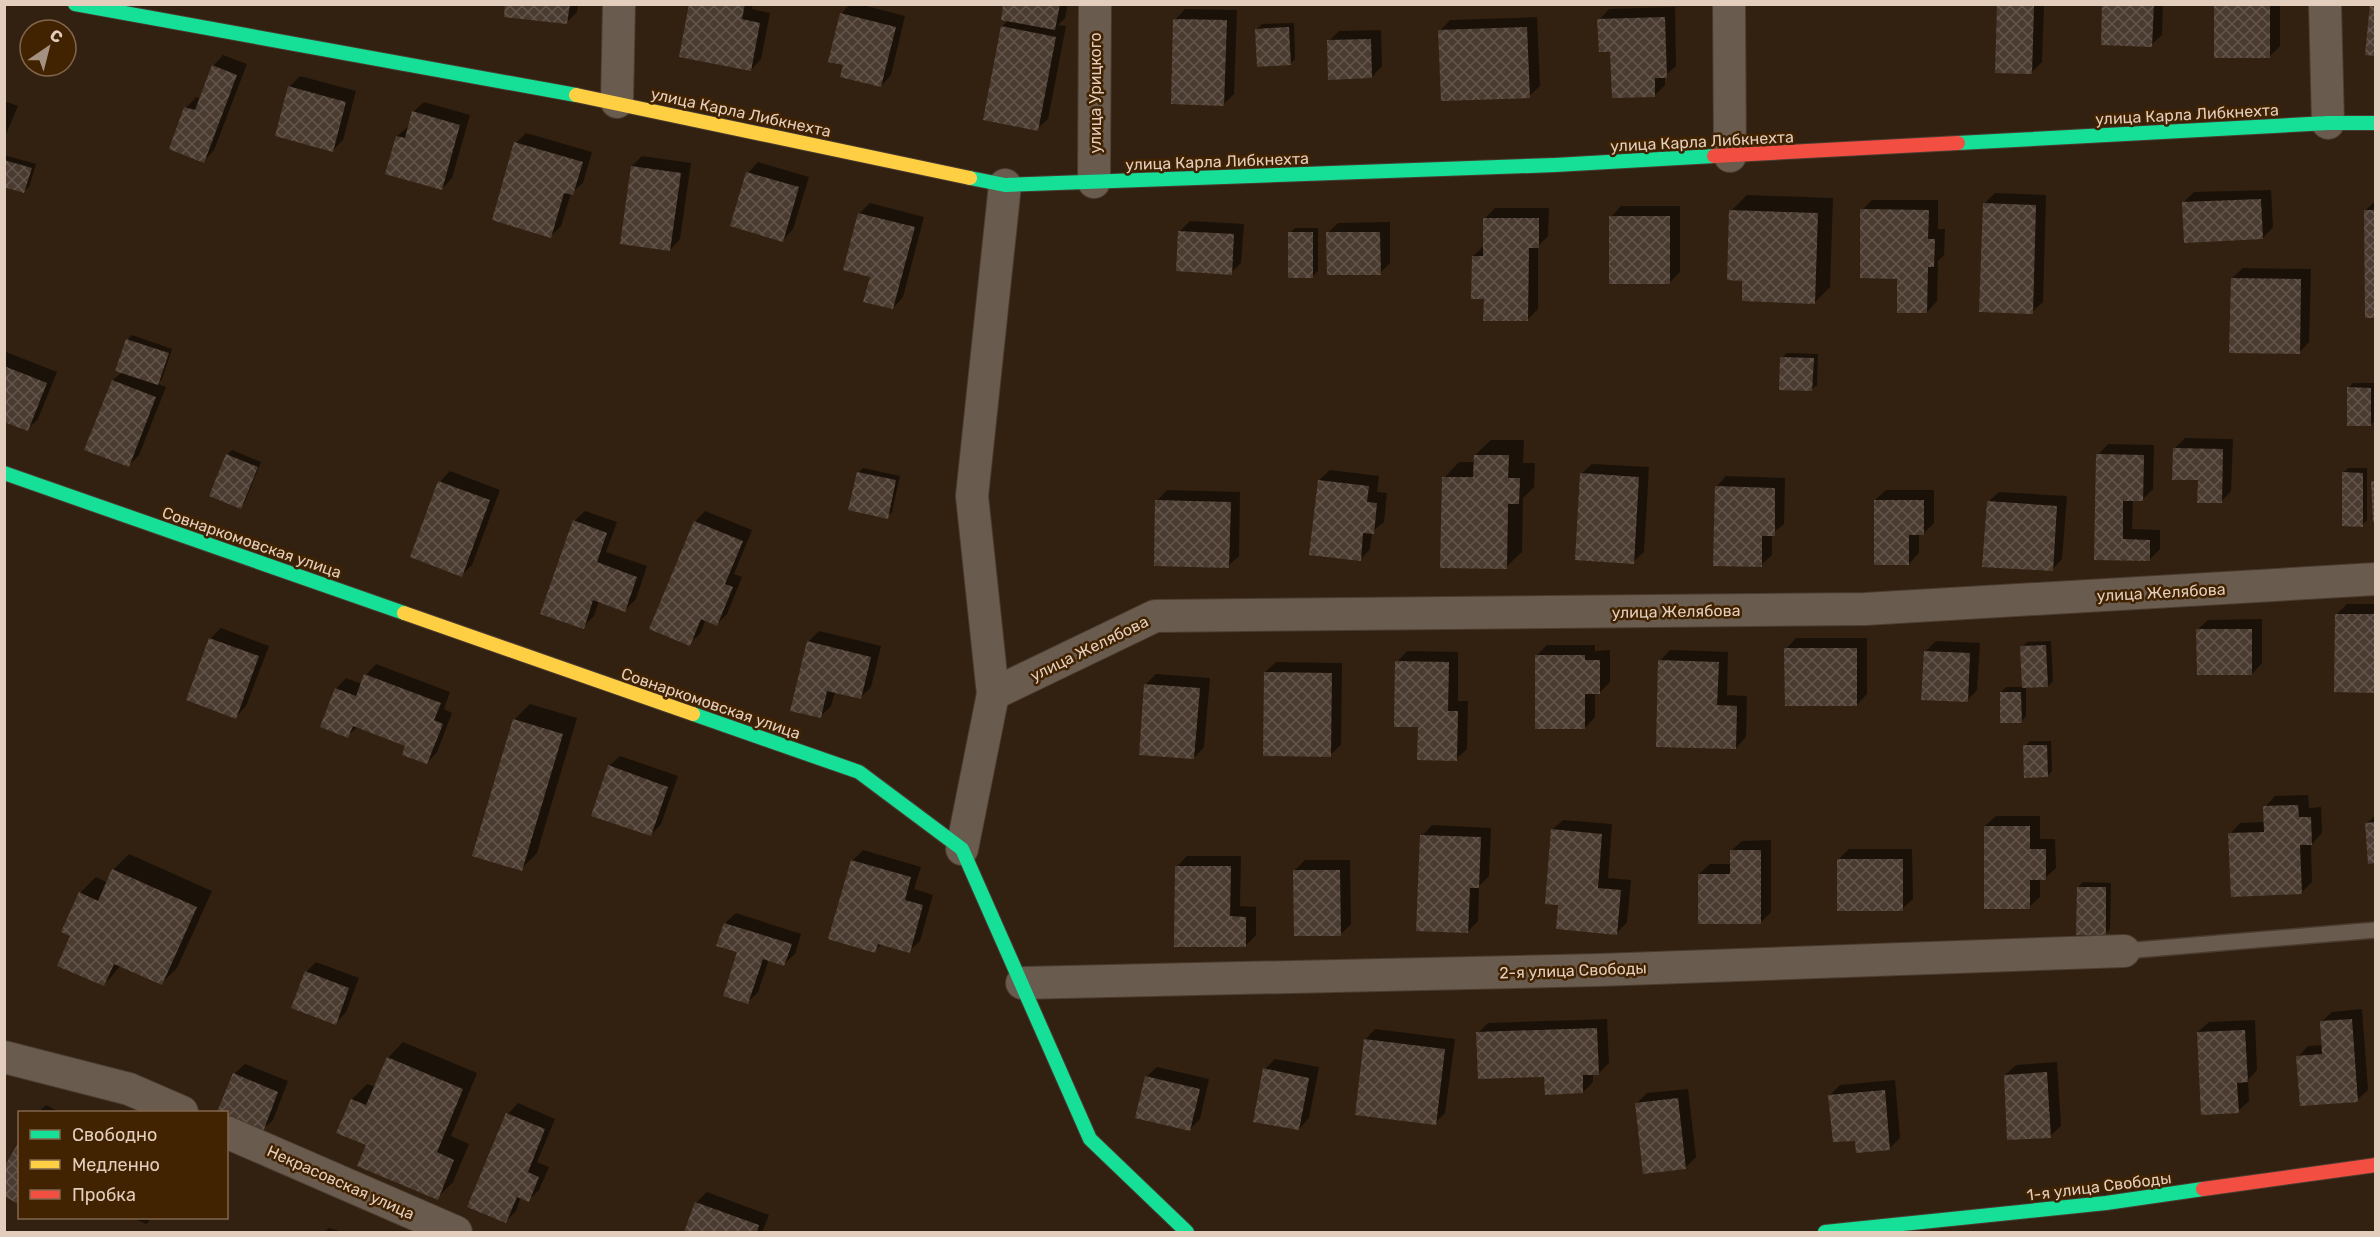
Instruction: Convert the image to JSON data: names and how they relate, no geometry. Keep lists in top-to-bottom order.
{
  "streets": {
    "street": [
      "улица Урицкого",
      "улица Карла Либкнехта",
      "Совнаркомовская улица",
      "улица Желябова",
      "2-я улица Свободы",
      "Некрасовская улица",
      "1-я улица Свободы"
    ]
  },
  "crossings": [
    ["улица Урицкого", "улица Карла Либкнехта"],
    ["Совнаркомовская улица", "2-я улица Свободы"]
  ],
  "legend": ["Свободно", "Медленно", "Пробка"],
  "north": "top right"
}
